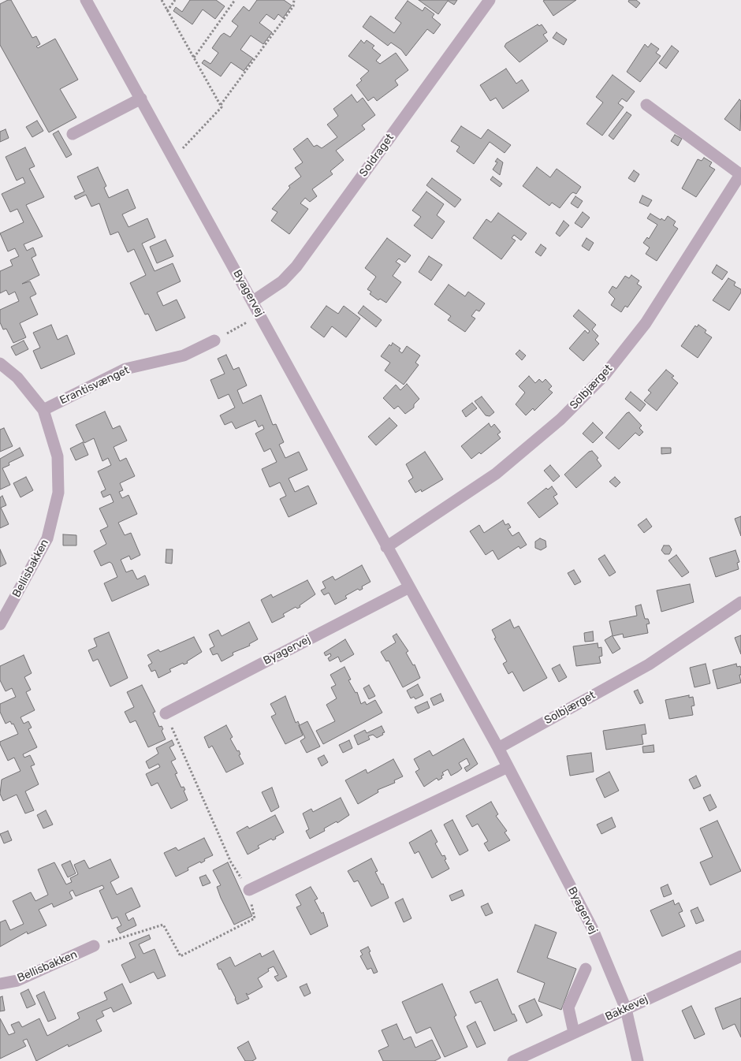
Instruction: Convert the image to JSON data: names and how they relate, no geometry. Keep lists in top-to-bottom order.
{
  "streets": {
    "street": [
      "Soldraget",
      "Byagervej",
      "Erantisvænget",
      "Solbjærget",
      "Bellisbakken",
      "Bakkevej"
    ]
  },
  "crossings": [
    ["Soldraget", "Byagervej"],
    ["Byagervej", "Solbjærget"],
    ["Byagervej", "Bakkevej"],
    ["Erantisvænget", "Bellisbakken"]
  ]
}
